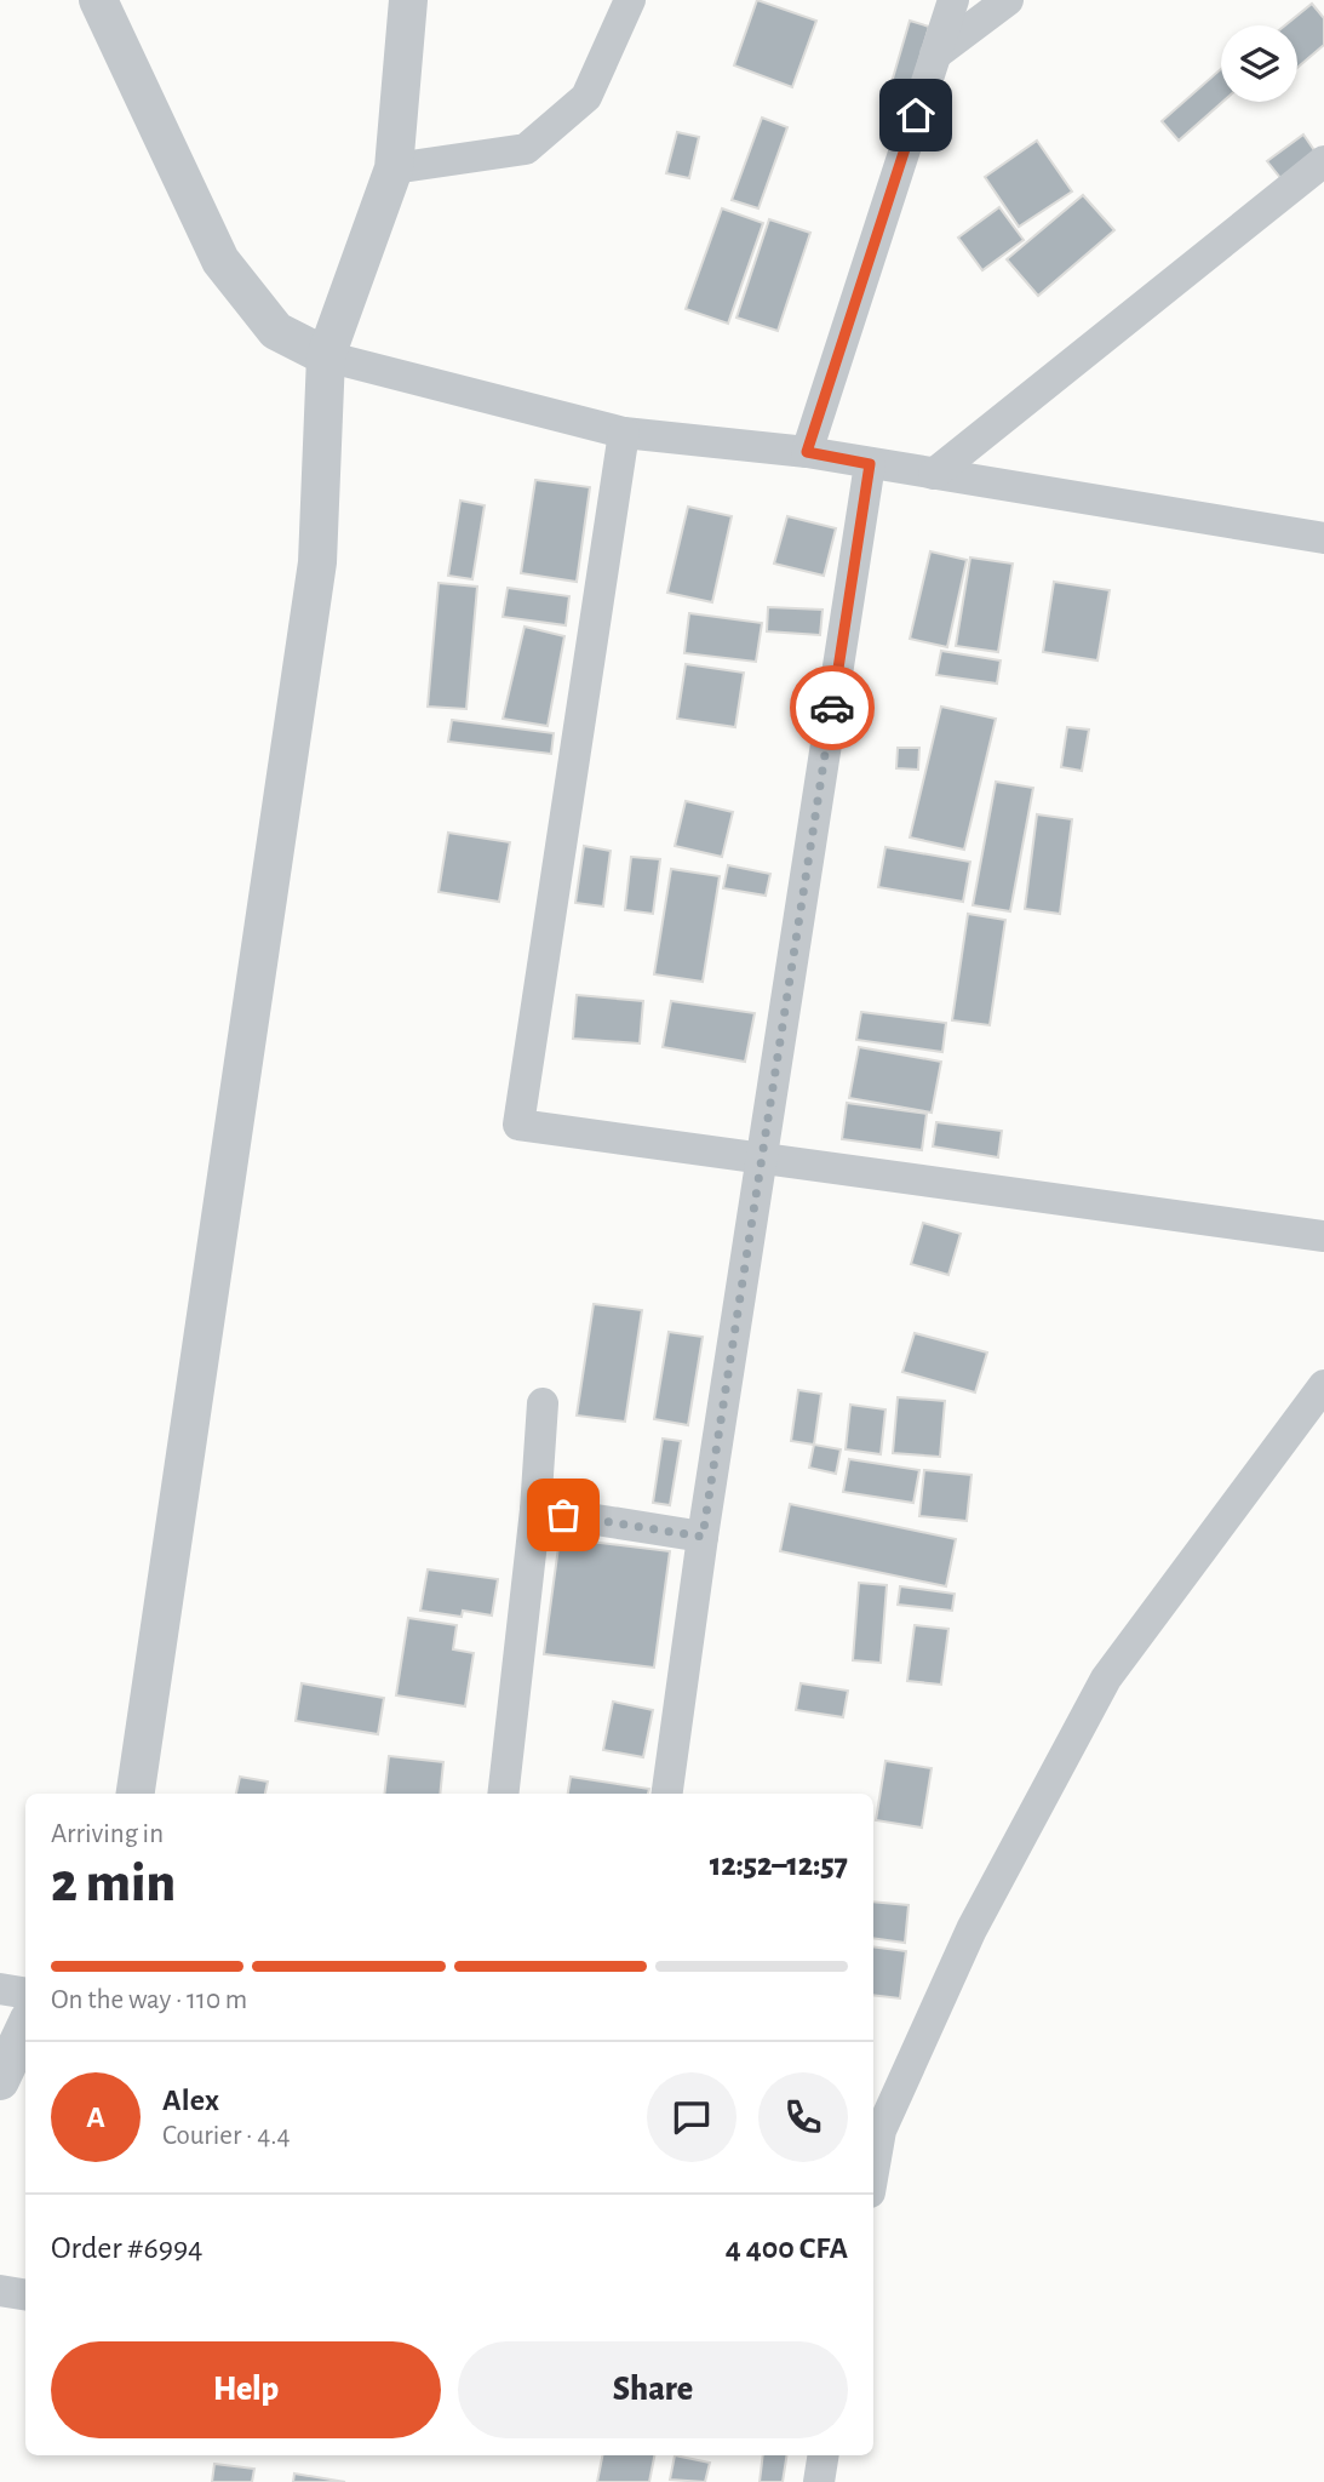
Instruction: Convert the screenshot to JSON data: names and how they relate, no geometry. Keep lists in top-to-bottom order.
{
  "page": {
    "heading": ["2 min", "Arriving in", "12:52–12:57"],
    "panel": [
      "Alex",
      "Courier · 4.4",
      "Order #6994",
      "4 400 CFA"
    ],
    "bar": "On the way · 110 m",
    "round": "A",
    "buttons": ["Help", "Share"]
  }
}
